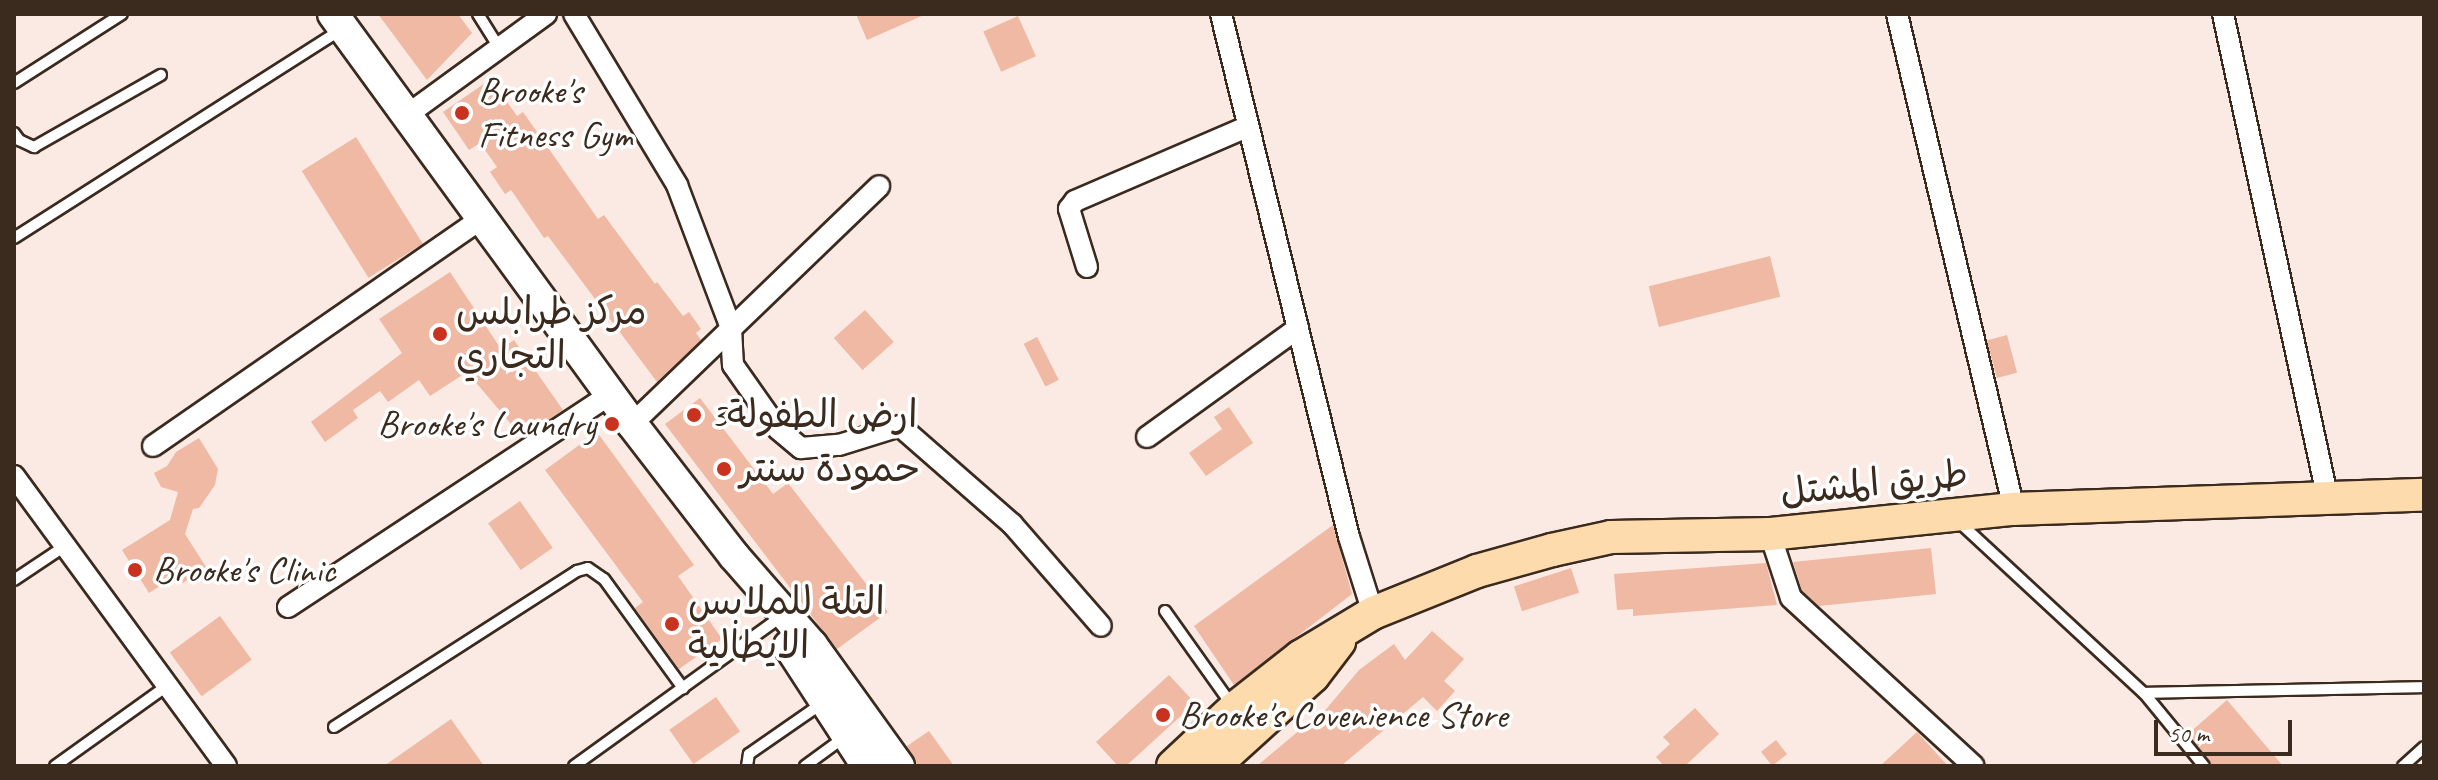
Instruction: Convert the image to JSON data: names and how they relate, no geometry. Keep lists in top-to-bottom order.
{
  "streets": {
    "main road": ["طريق المشتل"]
  },
  "places": [
    "Brooke's Fitness Gym",
    "مركز طرابلس التجاري",
    "ارض الطفولة3",
    "Brooke's Laundry",
    "حمودة سنتر",
    "Brooke's Clinic",
    "التلة للملابس الايطالية",
    "Brooke's Covenience Store"
  ],
  "scale_bar": "50 m"
}
